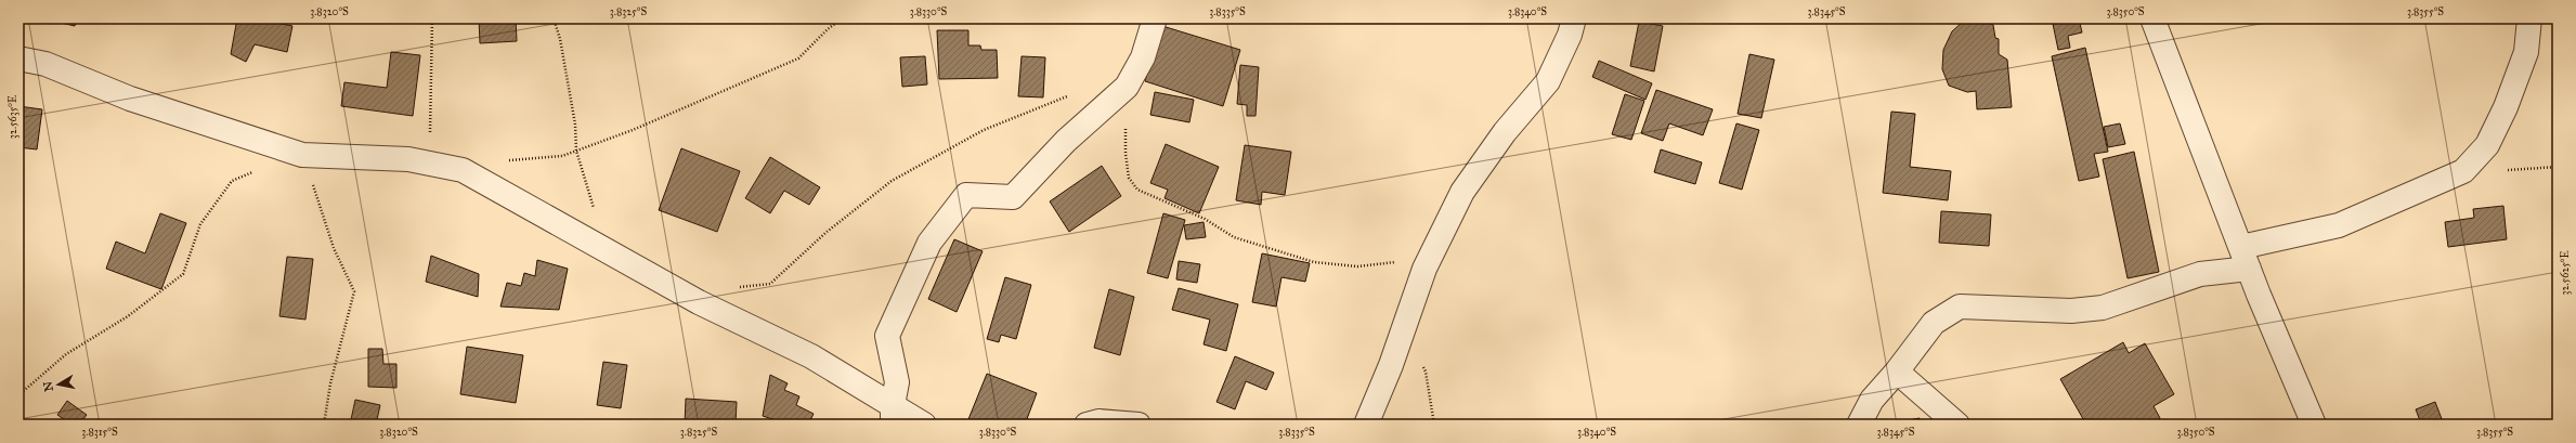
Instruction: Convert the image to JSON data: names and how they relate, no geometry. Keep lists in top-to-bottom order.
{
  "north": "left",
  "coordinates": [
    "3.8320°S",
    "3.8325°S",
    "3.8330°S",
    "3.8335°S",
    "3.8340°S",
    "3.8345°S",
    "3.8350°S",
    "3.8355°S",
    "32.5635°E",
    "32.5625°E",
    "3.8315°S"
  ]
}
